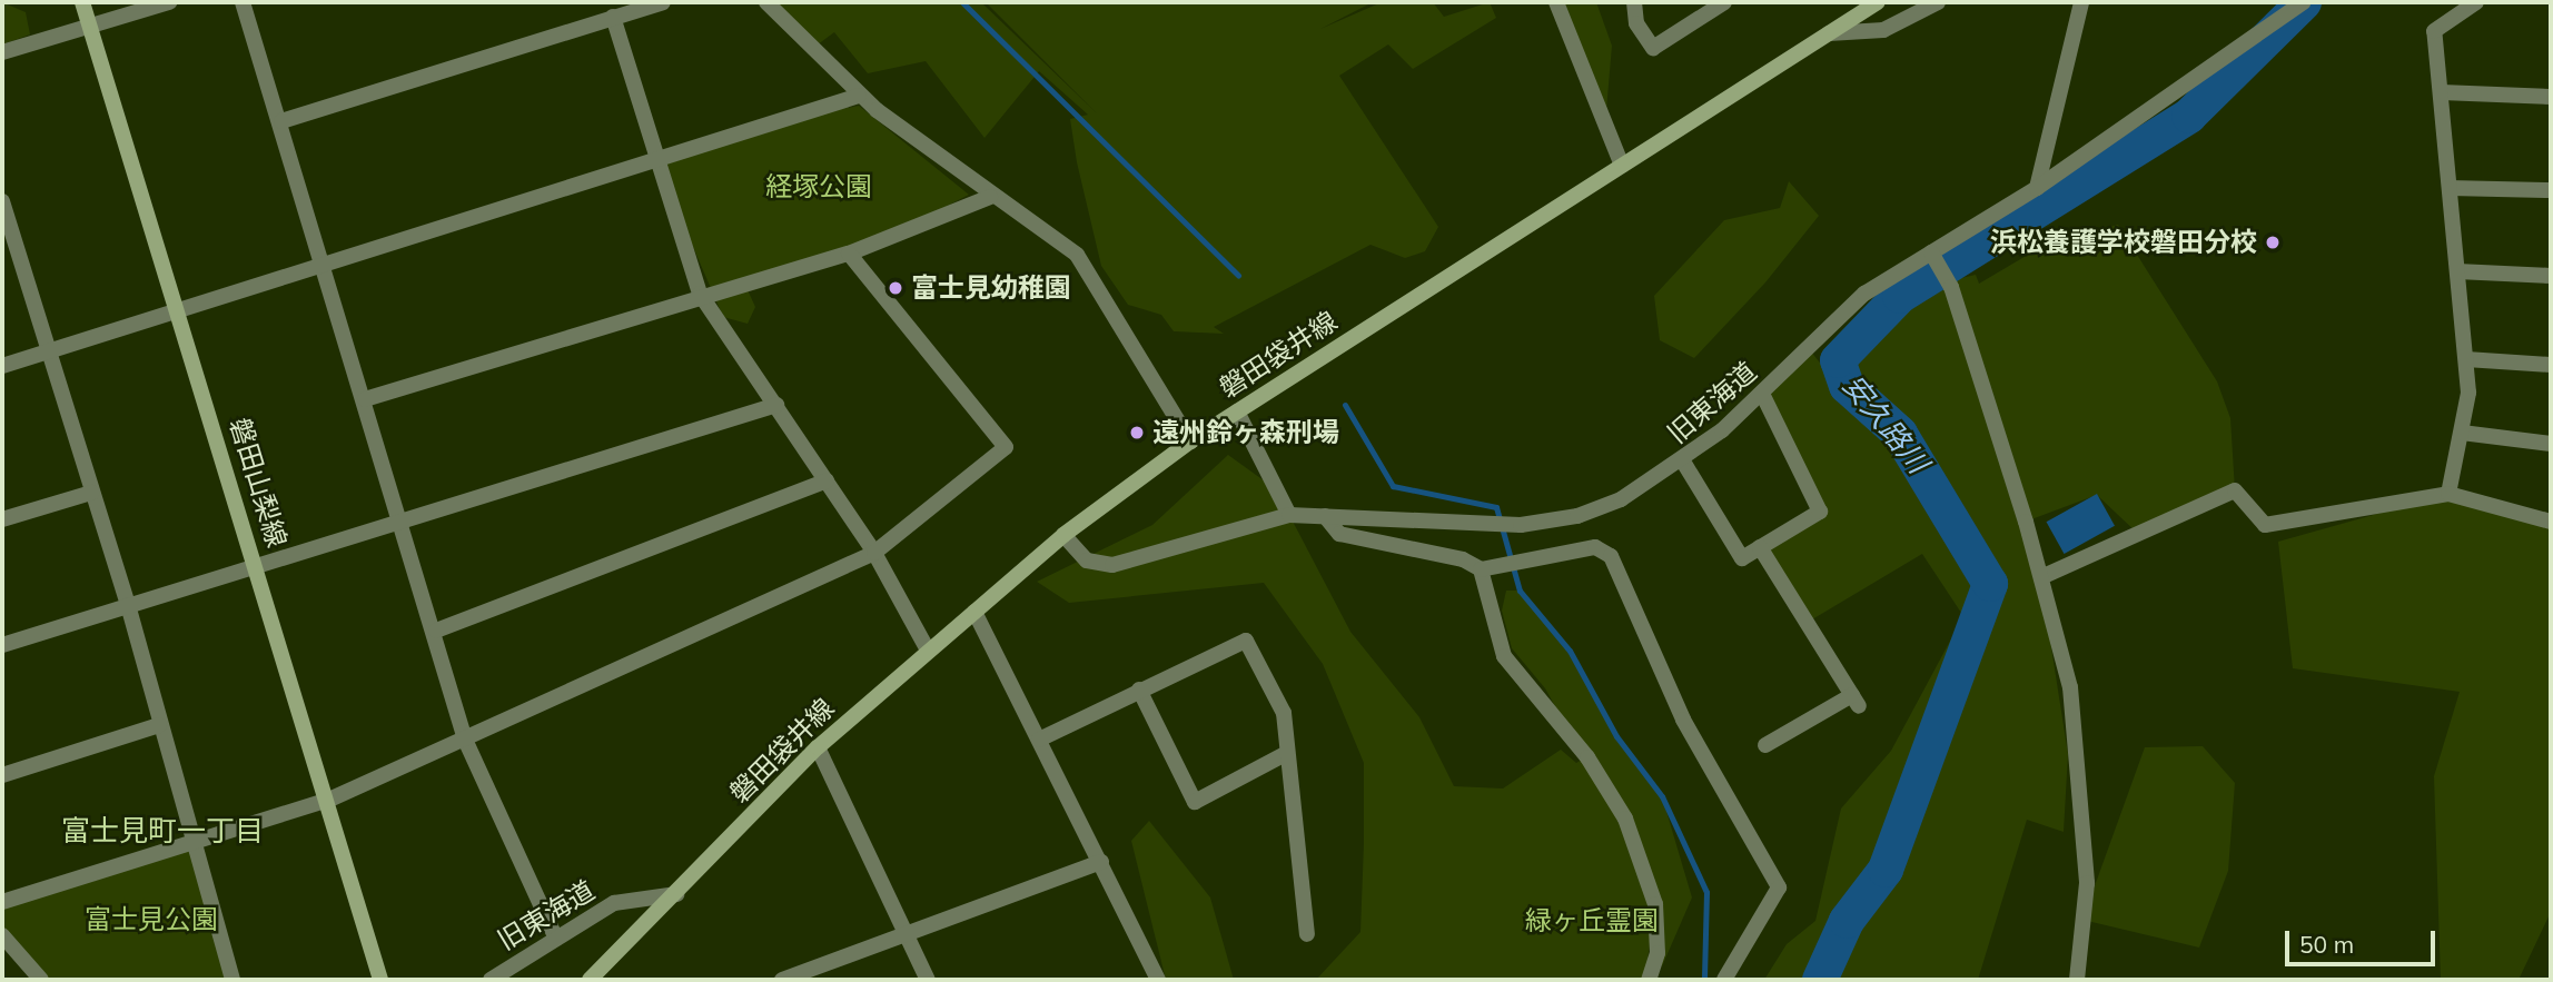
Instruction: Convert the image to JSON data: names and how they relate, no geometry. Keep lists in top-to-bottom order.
{
  "streets": {
    "main road": ["磐田袋井線", "磐田山梨線"],
    "street": ["旧東海道"]
  },
  "crossings": [
    ["磐田袋井線", "旧東海道"]
  ],
  "districts": ["富士見町一丁目"],
  "water": ["安久路川"],
  "parks": ["経塚公園", "富士見公園", "緑ヶ丘霊園"],
  "places": ["浜松養護学校磐田分校", "富士見幼稚園", "遠州鈴ヶ森刑場"],
  "scale_bar": "50 m"
}
